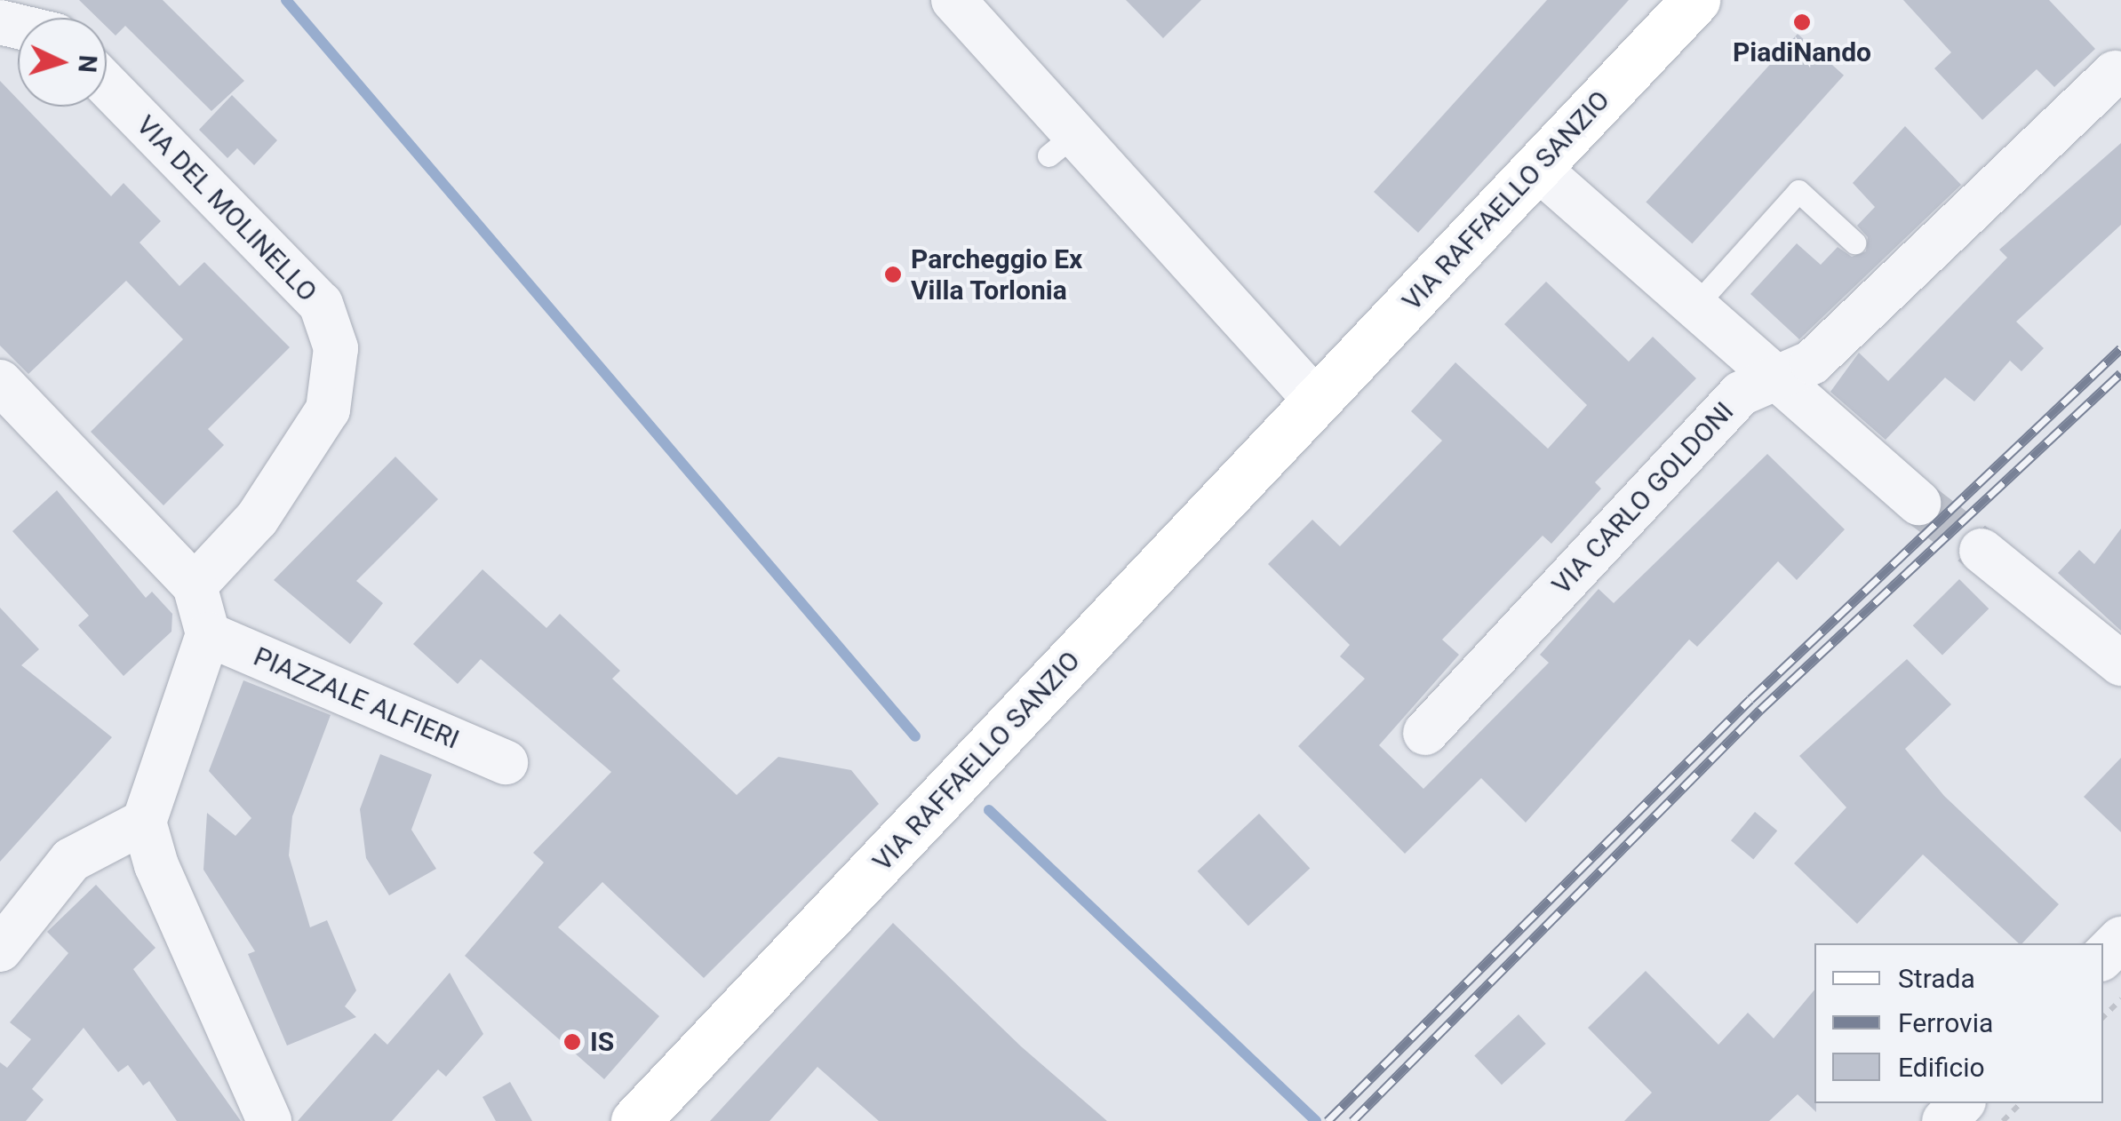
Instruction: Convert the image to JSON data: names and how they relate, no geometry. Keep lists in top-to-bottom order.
{
  "streets": {
    "main road": ["VIA RAFFAELLO SANZIO"],
    "street": ["VIA DEL MOLINELLO", "VIA CARLO GOLDONI", "PIAZZALE ALFIERI"]
  },
  "places": ["PiadiNando", "Parcheggio Ex Villa Torlonia", "IS"],
  "legend": ["Strada", "Ferrovia", "Edificio"],
  "north": "right"
}
